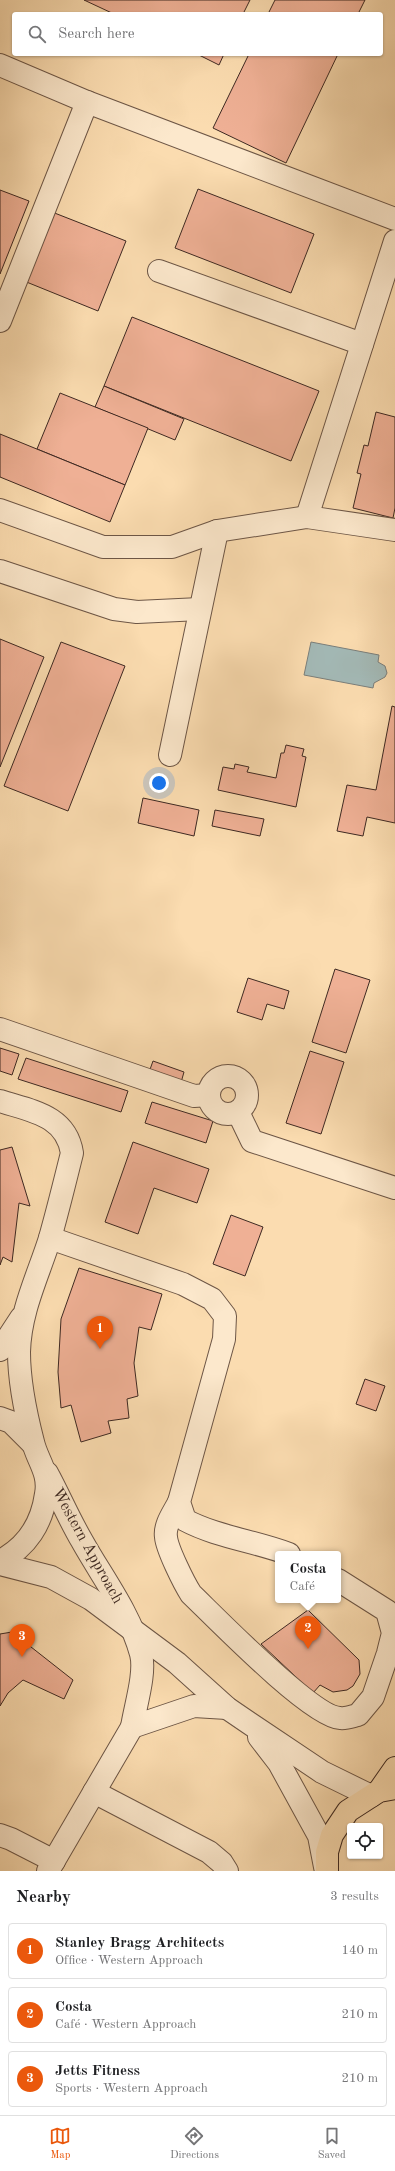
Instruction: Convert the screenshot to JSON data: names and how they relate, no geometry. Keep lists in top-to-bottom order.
{
  "streets": {
    "street": ["Western Approach"]
  },
  "page": {
    "search": "Search here",
    "pins": ["1", "2", "3"],
    "popup": ["Costa", "Café"],
    "heading": ["Nearby", "3 results"],
    "list": [
      {
        "mark": "1",
        "name": "Stanley Bragg Architects",
        "note": "Office · Western Approach",
        "value": "140 m"
      },
      {
        "mark": "2",
        "name": "Costa",
        "note": "Café · Western Approach",
        "value": "210 m"
      },
      {
        "mark": "3",
        "name": "Jetts Fitness",
        "note": "Sports · Western Approach",
        "value": "210 m"
      }
    ],
    "nav": ["Map", "Directions", "Saved"]
  }
}
